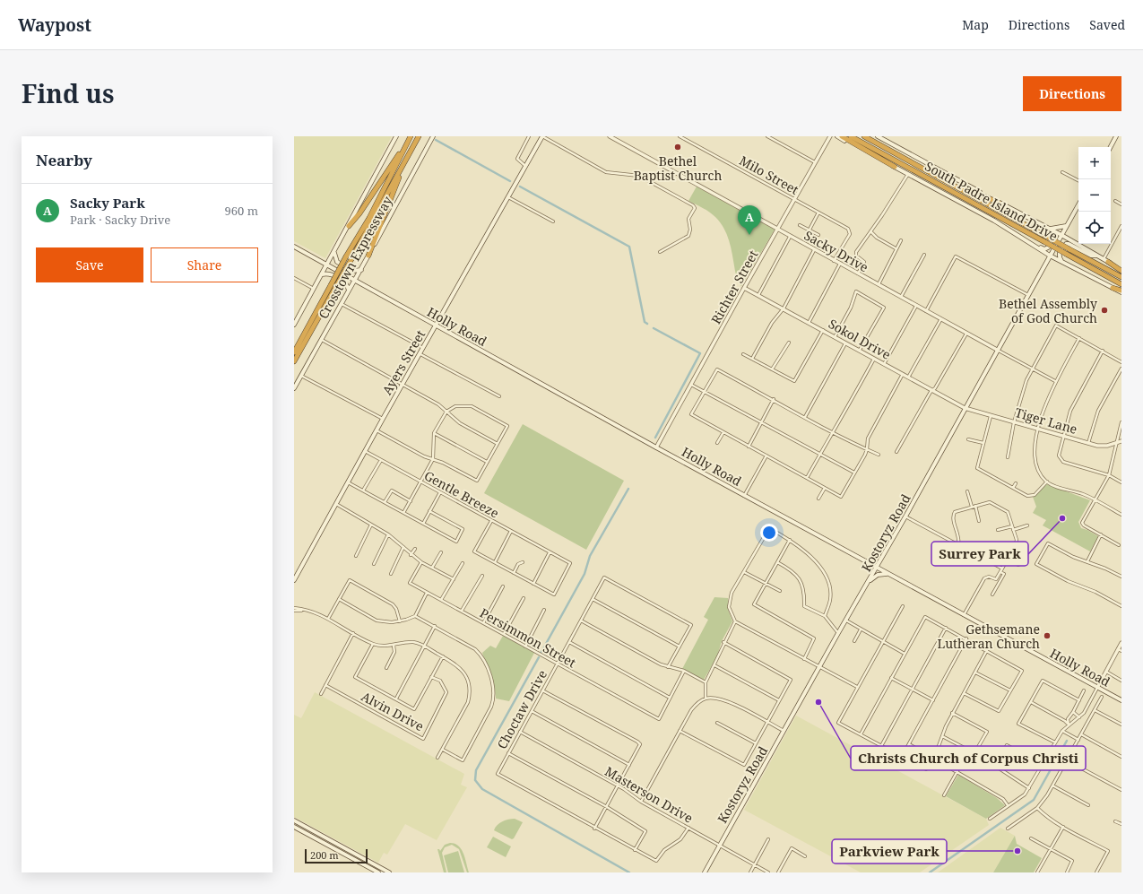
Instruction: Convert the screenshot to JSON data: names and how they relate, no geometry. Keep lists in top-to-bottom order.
{
  "streets": {
    "highway": ["South Padre Island Drive", "Crosstown Expressway"],
    "main road": ["Holly Road", "Ayers Street", "Kostoryz Road"],
    "street": [
      "Milo Street",
      "Sacky Drive",
      "Richter Street",
      "Sokol Drive",
      "Tiger Lane",
      "Gentle Breeze",
      "Persimmon Street",
      "Choctaw Drive",
      "Alvin Drive",
      "Masterson Drive"
    ]
  },
  "crossings": [
    ["Milo Street", "Sacky Drive"],
    ["Milo Street", "Richter Street"],
    ["Sacky Drive", "Richter Street"],
    ["Sacky Drive", "Kostoryz Road"],
    ["Crosstown Expressway", "Holly Road"],
    ["Richter Street", "Holly Road"],
    ["Richter Street", "Sokol Drive"],
    ["Holly Road", "Ayers Street"],
    ["Holly Road", "Kostoryz Road"],
    ["Sokol Drive", "Tiger Lane"],
    ["Sokol Drive", "Kostoryz Road"],
    ["Ayers Street", "Gentle Breeze"],
    ["Tiger Lane", "Kostoryz Road"],
    ["Kostoryz Road", "Masterson Drive"],
    ["Persimmon Street", "Choctaw Drive"],
    ["Choctaw Drive", "Masterson Drive"]
  ],
  "places": [
    "Bethel Baptist Church",
    "Bethel Assembly of God Church",
    "Surrey Park",
    "Gethsemane Lutheran Church",
    "Christs Church of Corpus Christi",
    "Parkview Park"
  ],
  "scale_bar": "200 m",
  "page": {
    "header": "Waypost",
    "nav": ["Map", "Directions", "Saved"],
    "title": "Find us",
    "buttons": [
      "Directions",
      ["Save", "Share"]
    ],
    "heading": "Nearby",
    "map_buttons": ["+", "−"],
    "list": [
      {
        "mark": "A",
        "name": "Sacky Park",
        "note": "Park · Sacky Drive",
        "value": "960 m"
      }
    ],
    "pins": "A",
    "scale": "200 m"
  }
}
